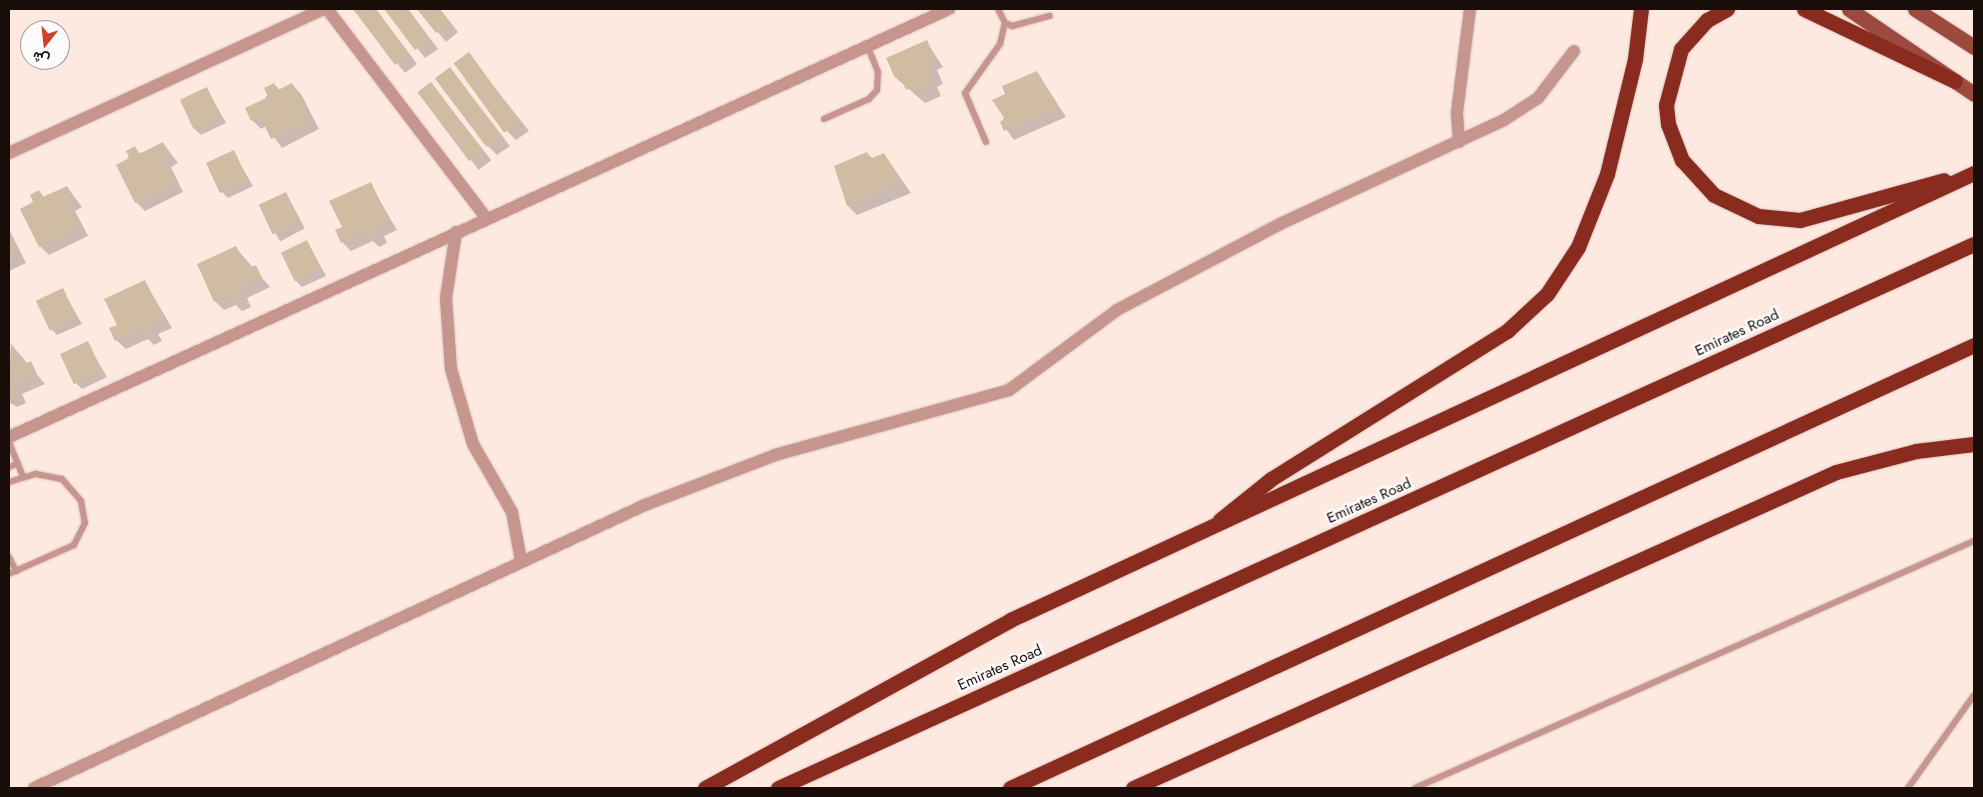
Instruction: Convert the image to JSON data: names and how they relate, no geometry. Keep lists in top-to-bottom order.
{
  "streets": {
    "highway": ["Emirates Road"]
  },
  "north": "bottom"
}
